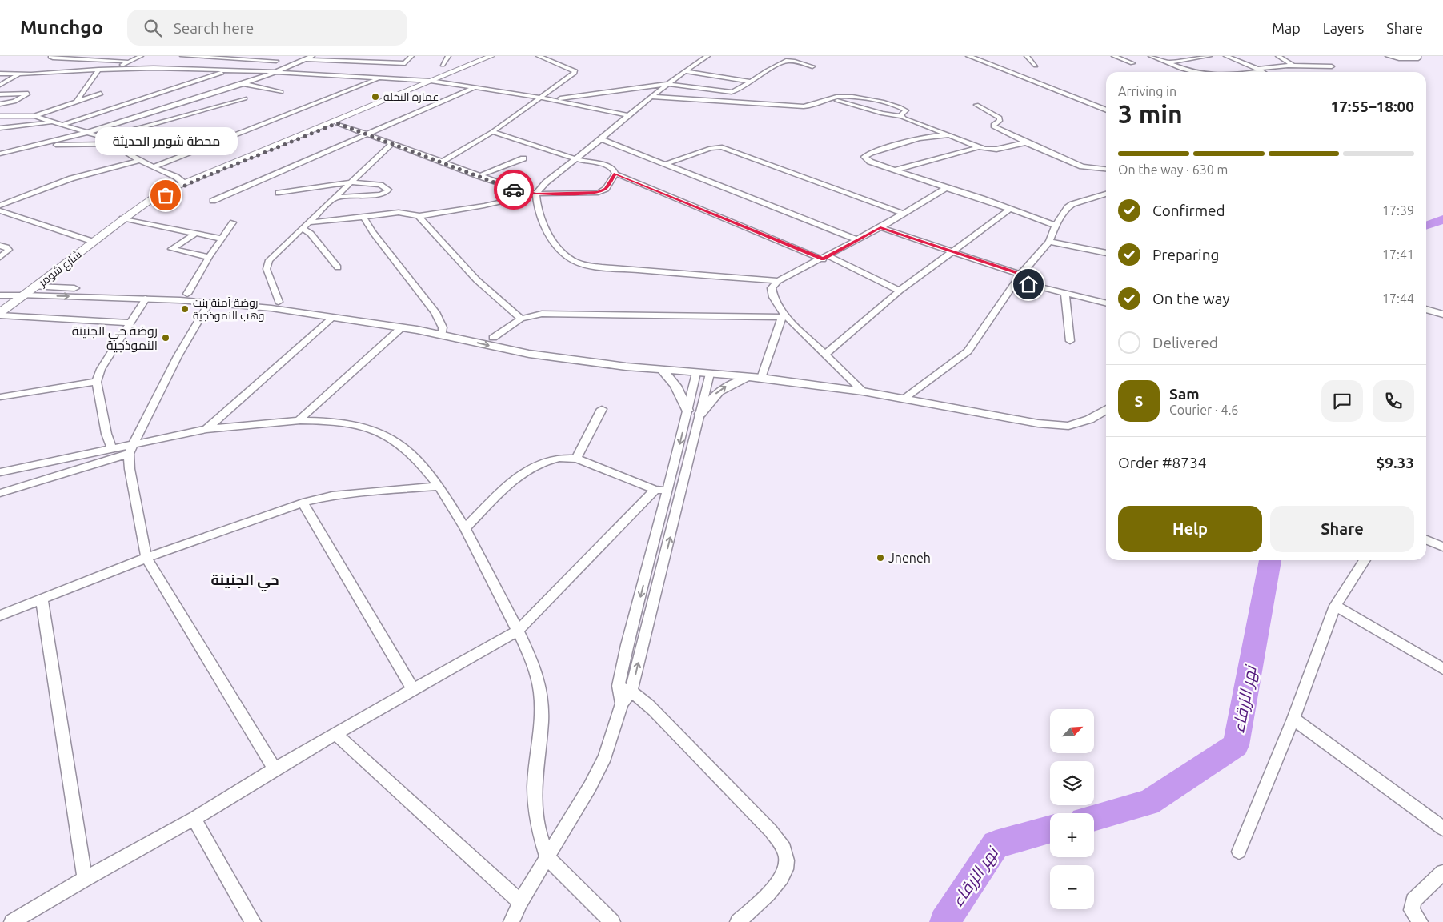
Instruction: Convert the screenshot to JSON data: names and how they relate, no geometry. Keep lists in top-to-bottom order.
{
  "streets": {
    "main road": ["شارع شومر"]
  },
  "districts": ["حي الجنينة"],
  "water": ["نهر الزرقاء"],
  "places": [
    "عمارة النخلة",
    "محطة شومر الحديثة",
    "روضة آمنة بنت وهب النموذجية",
    "روضة حي الجنينة النموذجية",
    "Jneneh"
  ],
  "north": "top right",
  "page": {
    "header": "Munchgo",
    "search": "Search here",
    "nav": ["Map", "Layers", "Share"],
    "heading": ["3 min", "Arriving in", "17:55–18:00"],
    "panel": [
      "Sam",
      "Courier · 4.6",
      "Order #8734",
      "$9.33"
    ],
    "bubble": "محطة شومر الحديثة",
    "bar": "On the way · 630 m",
    "list": [
      ["Confirmed", "17:39"],
      ["Preparing", "17:41"],
      ["On the way", "17:44"],
      "Delivered"
    ],
    "round": "S",
    "buttons": ["Help", "Share"],
    "map_buttons": ["+", "−"]
  }
}
